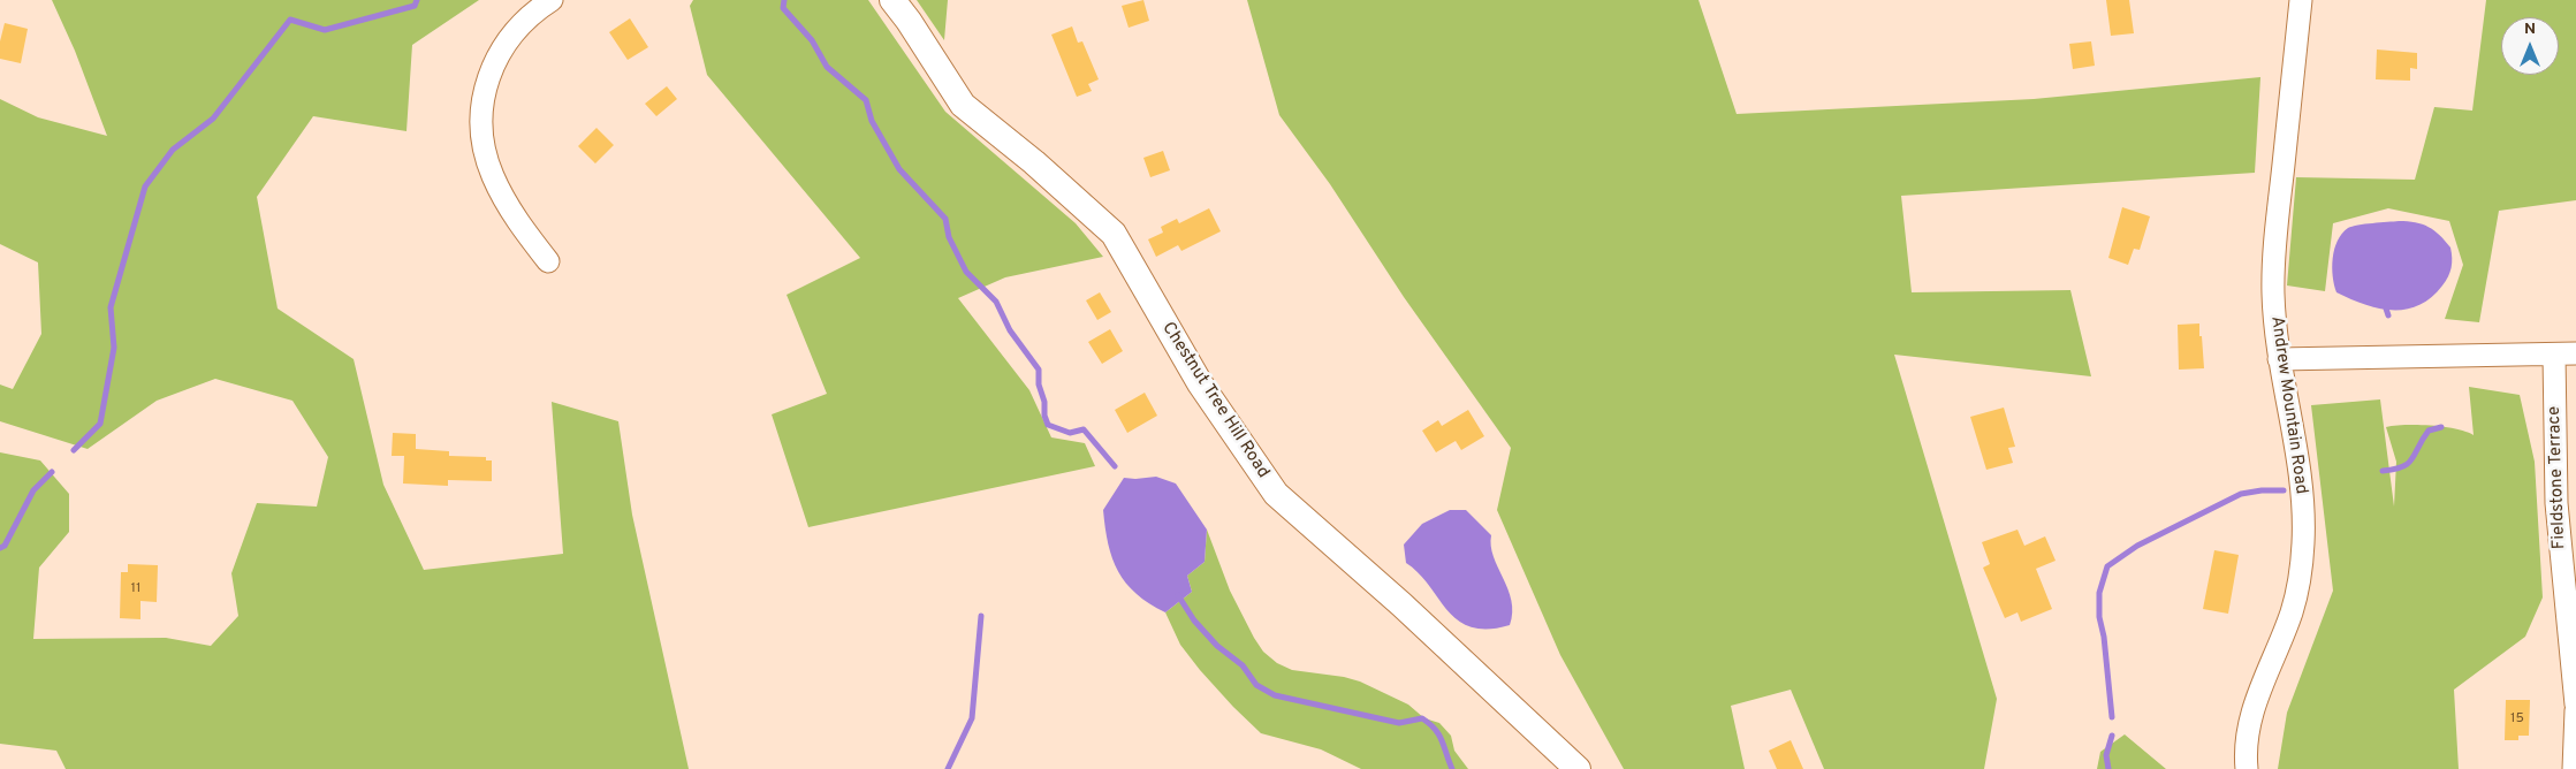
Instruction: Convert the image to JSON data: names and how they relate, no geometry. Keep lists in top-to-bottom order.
{
  "streets": {
    "street": ["Chestnut Tree Hill Road", "Andrew Mountain Road", "Fieldstone Terrace"]
  },
  "house_numbers": ["11", "15"],
  "north": "top"
}
